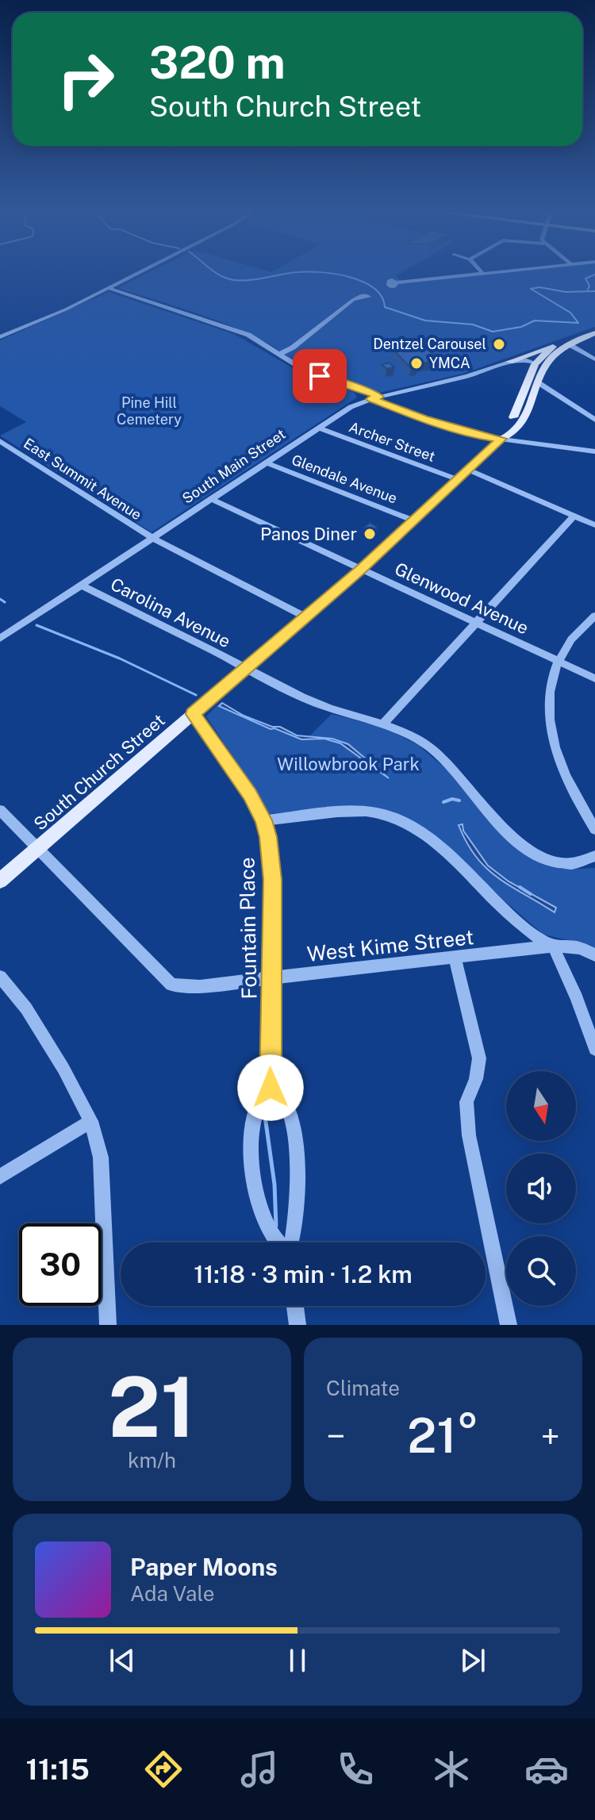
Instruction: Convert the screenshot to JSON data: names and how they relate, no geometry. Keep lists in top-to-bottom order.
{
  "streets": {
    "main road": ["South Church Street"],
    "street": [
      "Archer Street",
      "South Main Street",
      "East Summit Avenue",
      "Glendale Avenue",
      "Glenwood Avenue",
      "Carolina Avenue",
      "Fountain Place",
      "West Kime Street"
    ]
  },
  "crossings": [
    ["Archer Street", "South Main Street"],
    ["Archer Street", "South Church Street"],
    ["South Main Street", "East Summit Avenue"],
    ["South Main Street", "Glendale Avenue"],
    ["South Main Street", "Glenwood Avenue"],
    ["South Main Street", "Carolina Avenue"],
    ["South Main Street", "South Church Street"],
    ["East Summit Avenue", "South Church Street"],
    ["Glendale Avenue", "South Church Street"],
    ["Glenwood Avenue", "South Church Street"],
    ["Carolina Avenue", "South Church Street"],
    ["South Church Street", "Fountain Place"],
    ["South Church Street", "West Kime Street"],
    ["Fountain Place", "West Kime Street"]
  ],
  "parks": ["Pine Hill Cemetery", "Willowbrook Park"],
  "places": ["Dentzel Carousel", "YMCA", "Panos Diner"],
  "north": "bottom",
  "page": {
    "turn": ["320 m", "South Church Street"],
    "limit": "30",
    "trip": "11:18 · 3 min · 1.2 km",
    "tile": [
      ["21", "km/h"],
      "Climate"
    ],
    "heat": ["−", "21°", "+"],
    "song": ["Paper Moons", "Ada Vale"],
    "tabs": "11:15"
  }
}
